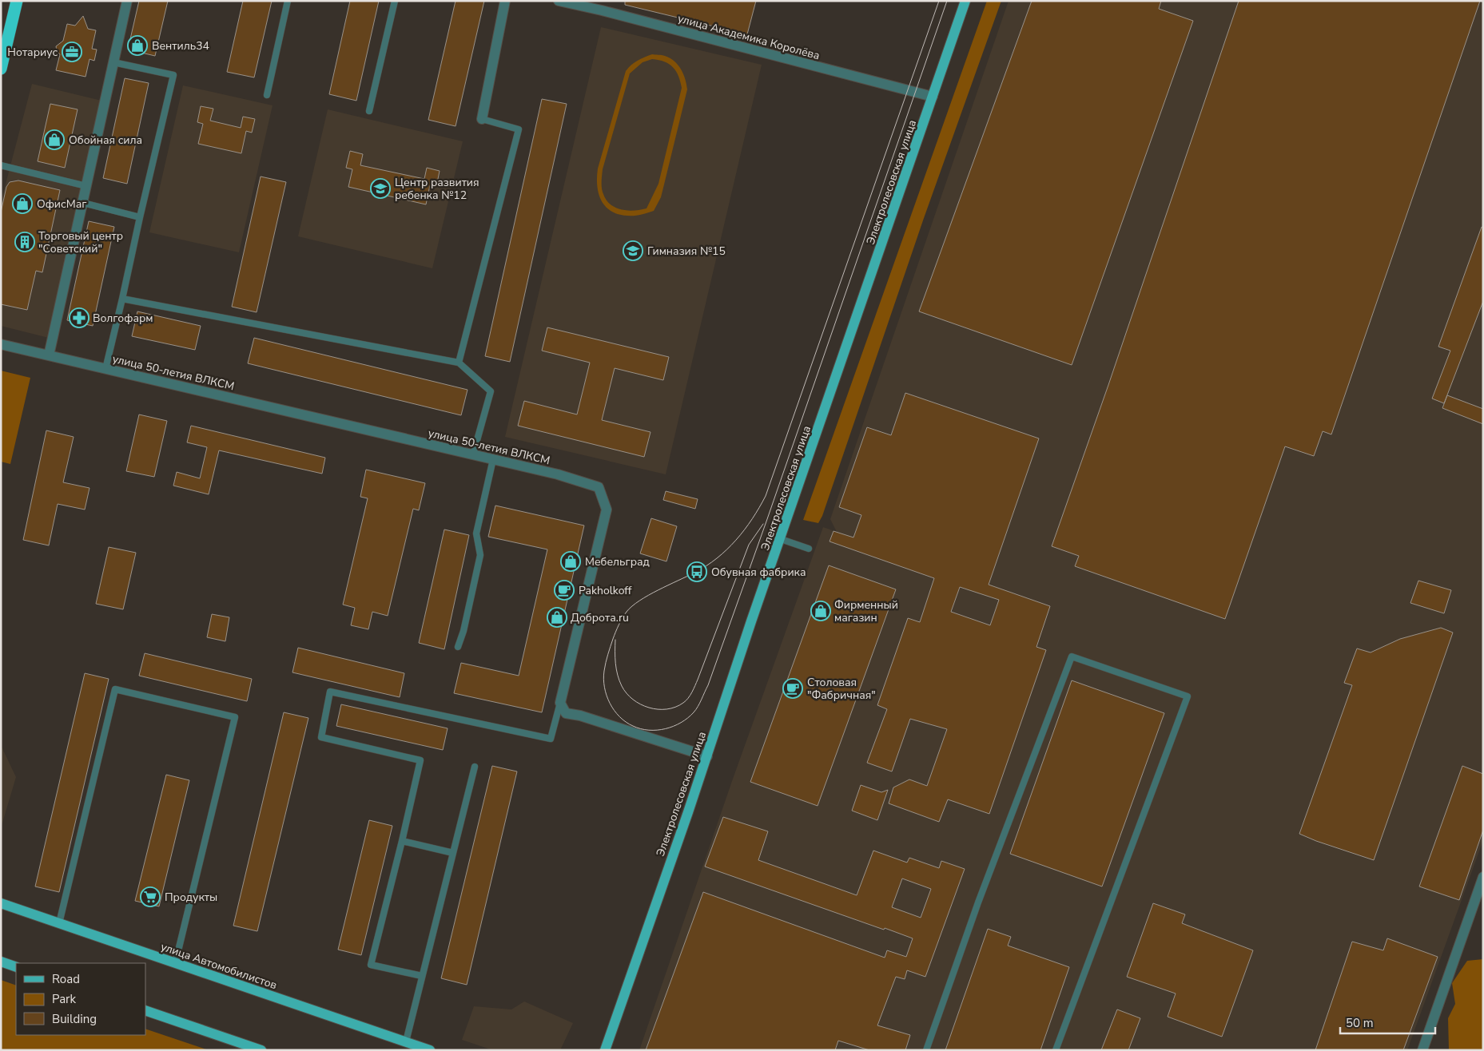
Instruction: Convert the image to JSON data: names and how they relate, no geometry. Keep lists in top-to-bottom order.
{
  "streets": {
    "main road": ["Электролесовская улица", "улица Автомобилистов"],
    "street": ["улица Академика Королёва", "улица 50-летия ВЛКСМ"]
  },
  "crossings": [
    ["улица Академика Королёва", "Электролесовская улица"]
  ],
  "places": {
    "shop": [
      "Вентиль34",
      "Обойная сила",
      "ОфисМаг",
      "Мебельград",
      "Фирменный магазин",
      "Доброта.ru"
    ],
    "office": ["Нотариус"],
    "school or university": ["Центр развития ребенка №12", "Гимназия №15"],
    "building": ["Торговый центр \"Советский\""],
    "pharmacy": ["Волгофарм"],
    "bus stop": ["Обувная фабрика"],
    "cafe": ["Pakholkoff", "Столовая \"Фабричная\""],
    "supermarket": ["Продукты"]
  },
  "legend": ["Road", "Park", "Building"],
  "scale_bar": "50 m"
}
